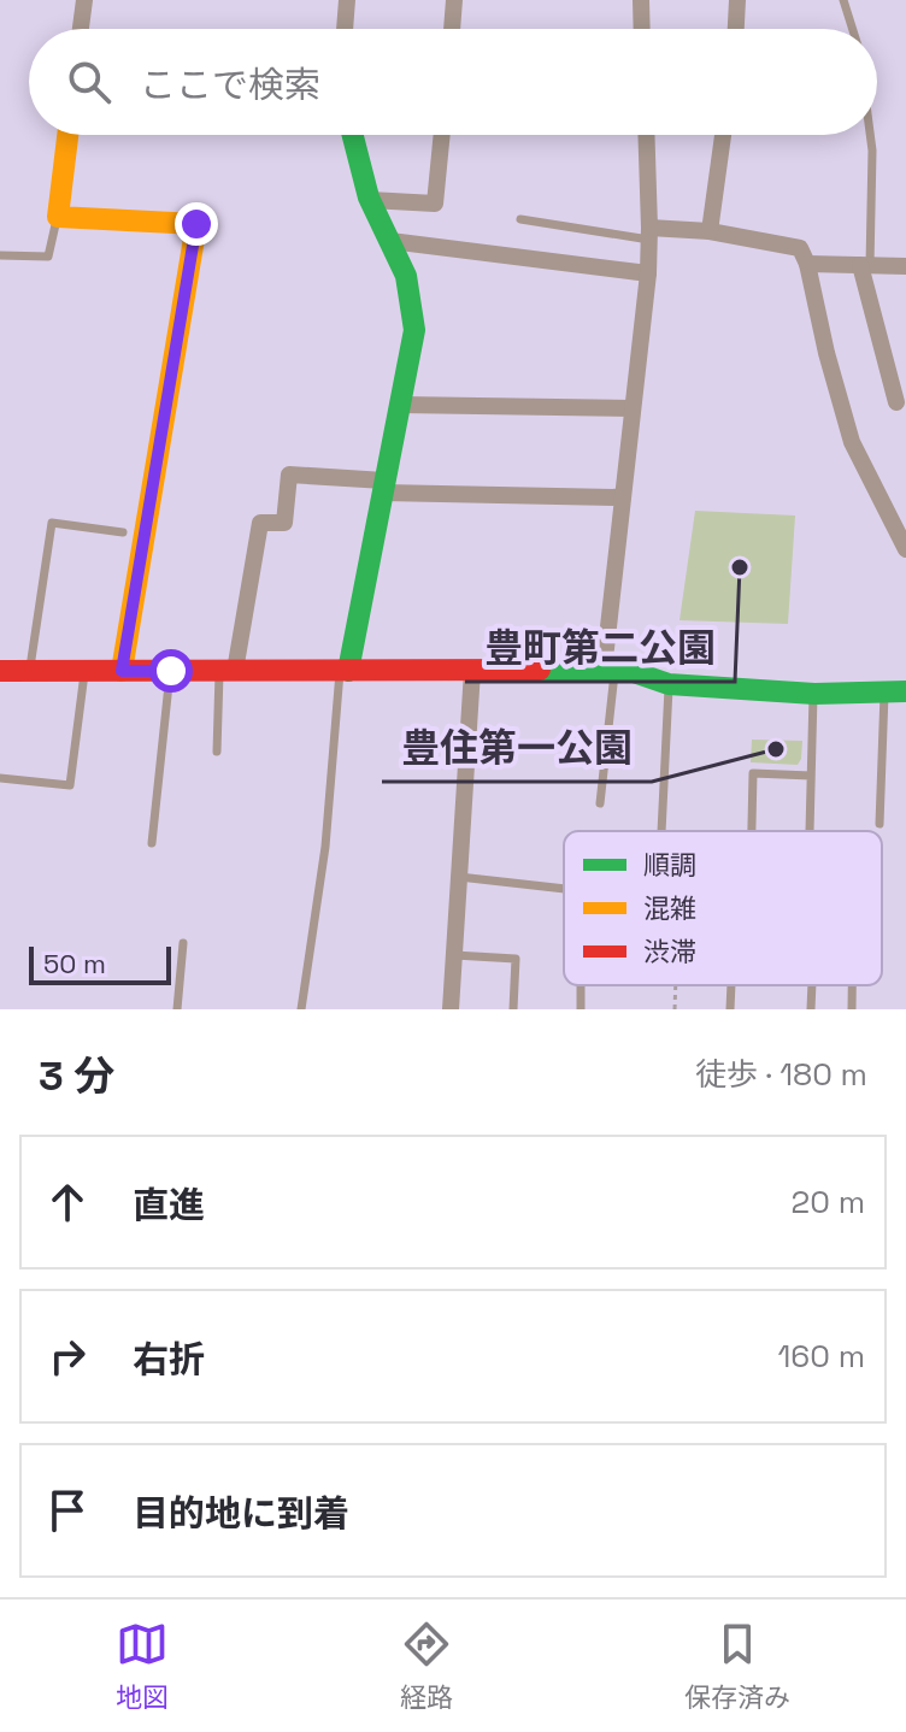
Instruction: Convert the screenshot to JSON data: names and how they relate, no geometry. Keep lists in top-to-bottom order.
{
  "places": ["豊町第二公園", "豊住第一公園"],
  "legend": ["順調", "混雑", "渋滞"],
  "scale_bar": "50 m",
  "page": {
    "search": "ここで検索",
    "scale": "50 m",
    "heading": ["3 分", "徒歩 · 180 m"],
    "list": [
      ["直進", "20 m"],
      ["右折", "160 m"],
      "目的地に到着"
    ],
    "nav": ["地図", "経路", "保存済み"]
  }
}
